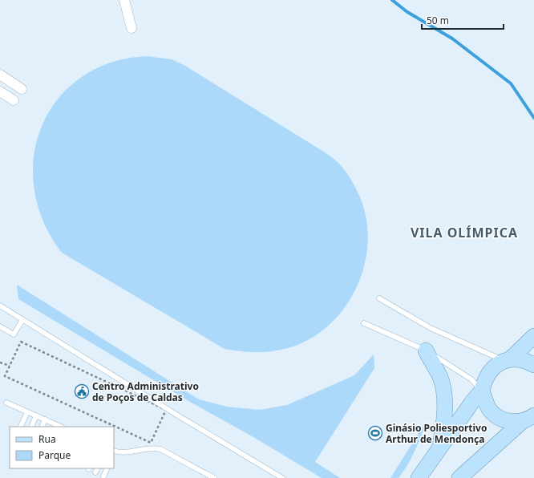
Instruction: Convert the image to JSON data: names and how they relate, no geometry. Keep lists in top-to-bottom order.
{
  "districts": ["VILA OLÍMPICA"],
  "places": {
    "public building": ["Centro Administrativo de Poços de Caldas"],
    "sports": ["Ginásio Poliesportivo Arthur de Mendonça"]
  },
  "legend": ["Rua", "Parque"],
  "scale_bar": "50 m"
}
